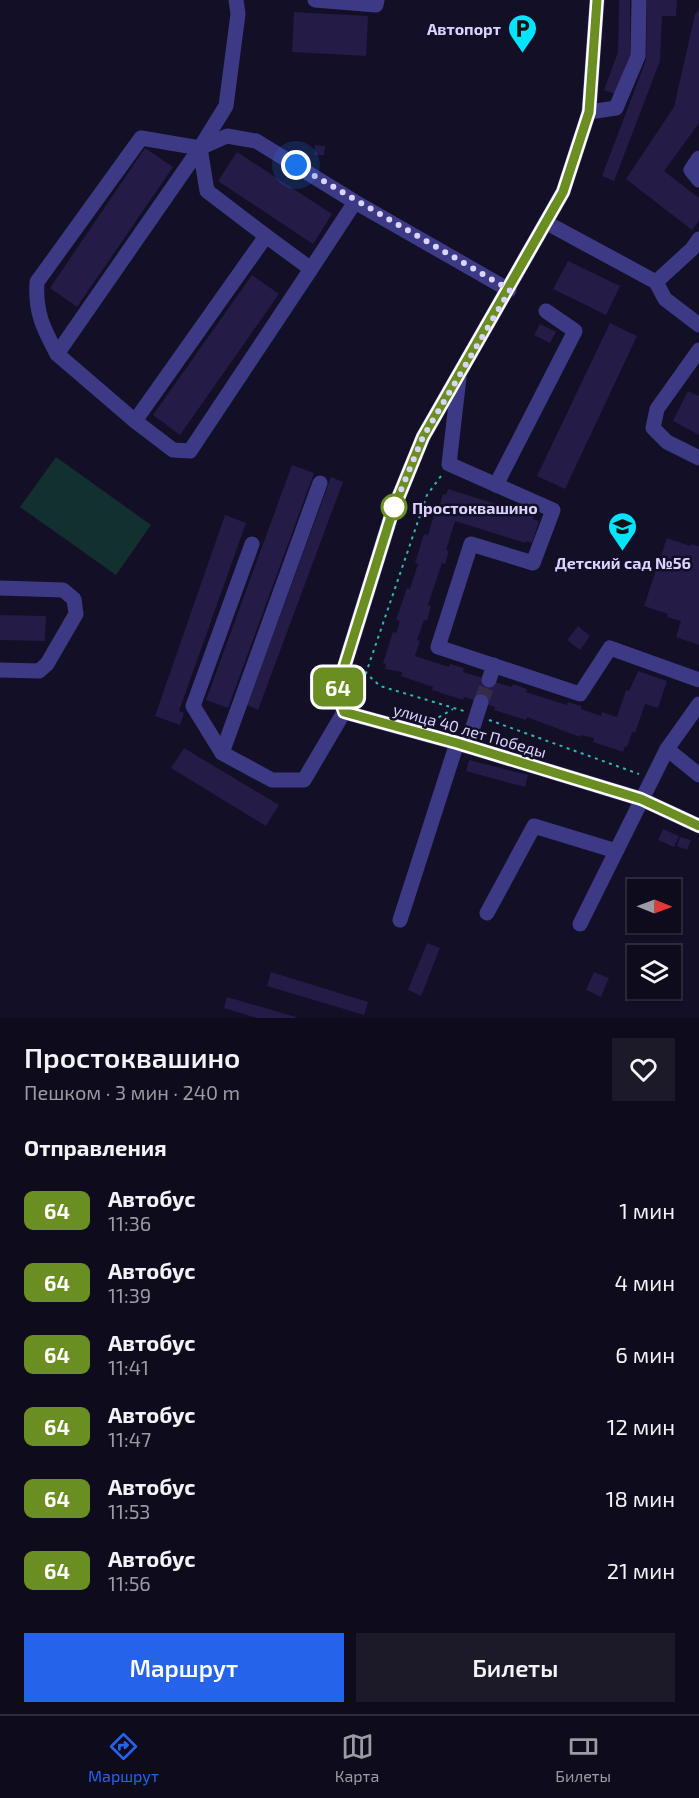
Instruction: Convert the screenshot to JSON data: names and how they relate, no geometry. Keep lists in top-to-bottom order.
{
  "streets": {
    "street": ["улица 40 лет Победы"]
  },
  "places": {
    "parking": ["Автопорт"],
    "other": ["Простоквашино"],
    "school or university": ["Детский сад №56"]
  },
  "lines": ["bus line 64"],
  "north": "right",
  "page": {
    "on_map": "64",
    "heading": [
      ["Простоквашино", "Пешком · 3 мин · 240 m"],
      "Отправления"
    ],
    "list": [
      {
        "mark": "64",
        "name": "Автобус",
        "note": "11:36",
        "value": "1 мин"
      },
      {
        "mark": "64",
        "name": "Автобус",
        "note": "11:39",
        "value": "4 мин"
      },
      {
        "mark": "64",
        "name": "Автобус",
        "note": "11:41",
        "value": "6 мин"
      },
      {
        "mark": "64",
        "name": "Автобус",
        "note": "11:47",
        "value": "12 мин"
      },
      {
        "mark": "64",
        "name": "Автобус",
        "note": "11:53",
        "value": "18 мин"
      },
      {
        "mark": "64",
        "name": "Автобус",
        "note": "11:56",
        "value": "21 мин"
      }
    ],
    "buttons": ["Маршрут", "Билеты"],
    "tabs": ["Маршрут", "Карта", "Билеты"]
  }
}
